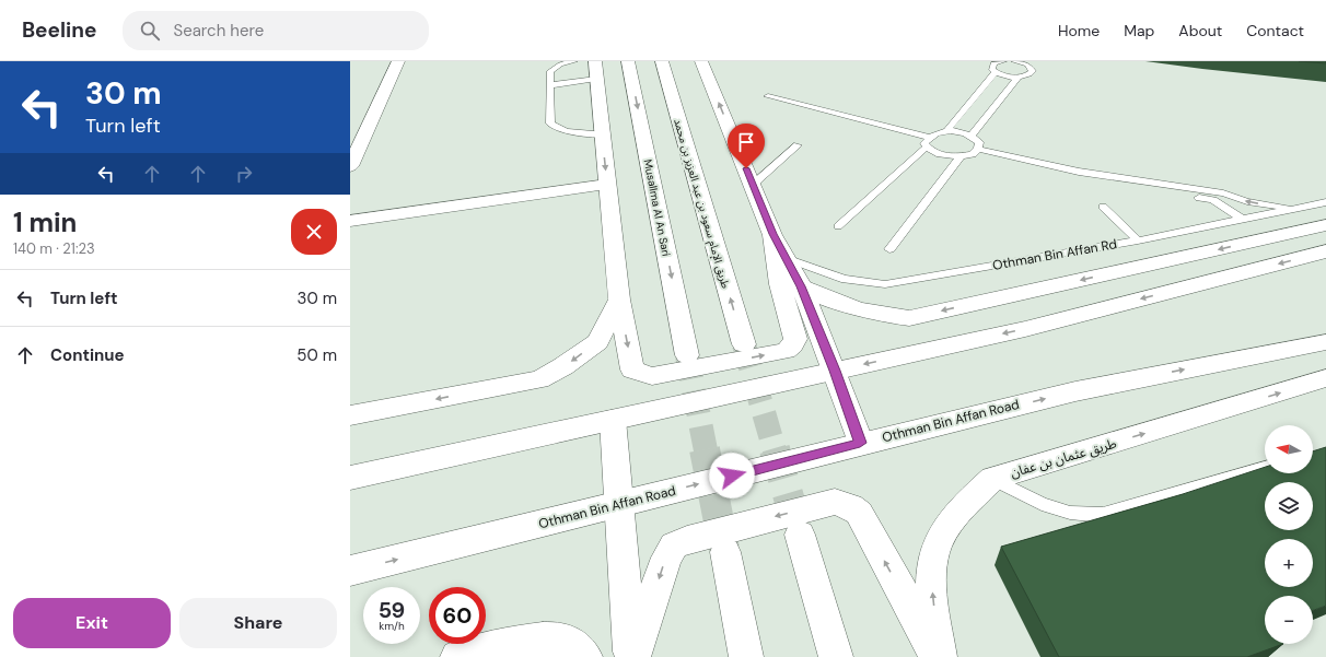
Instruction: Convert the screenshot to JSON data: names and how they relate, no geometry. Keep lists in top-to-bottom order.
{
  "streets": {
    "main road": [
      "طريق الإمام سعود بن عبد العزيز بن محمد",
      "Musallma Al An Sari",
      "Othman Bin Affan Road",
      "طريق عثمان بن عفان"
    ],
    "lane": ["Othman Bin Affan Rd"]
  },
  "north": "left",
  "page": {
    "header": "Beeline",
    "search": "Search here",
    "nav": [
      "Home",
      "Map",
      "About",
      "Contact"
    ],
    "turn": ["30 m", "Turn left"],
    "heading": ["1 min", "140 m · 21:23"],
    "list": [
      {
        "name": "Turn left",
        "value": "30 m"
      },
      {
        "name": "Continue",
        "value": "50 m"
      }
    ],
    "map_buttons": ["+", "−"],
    "speed": "59 km/h",
    "limit": "60",
    "buttons": ["Exit", "Share"]
  }
}
